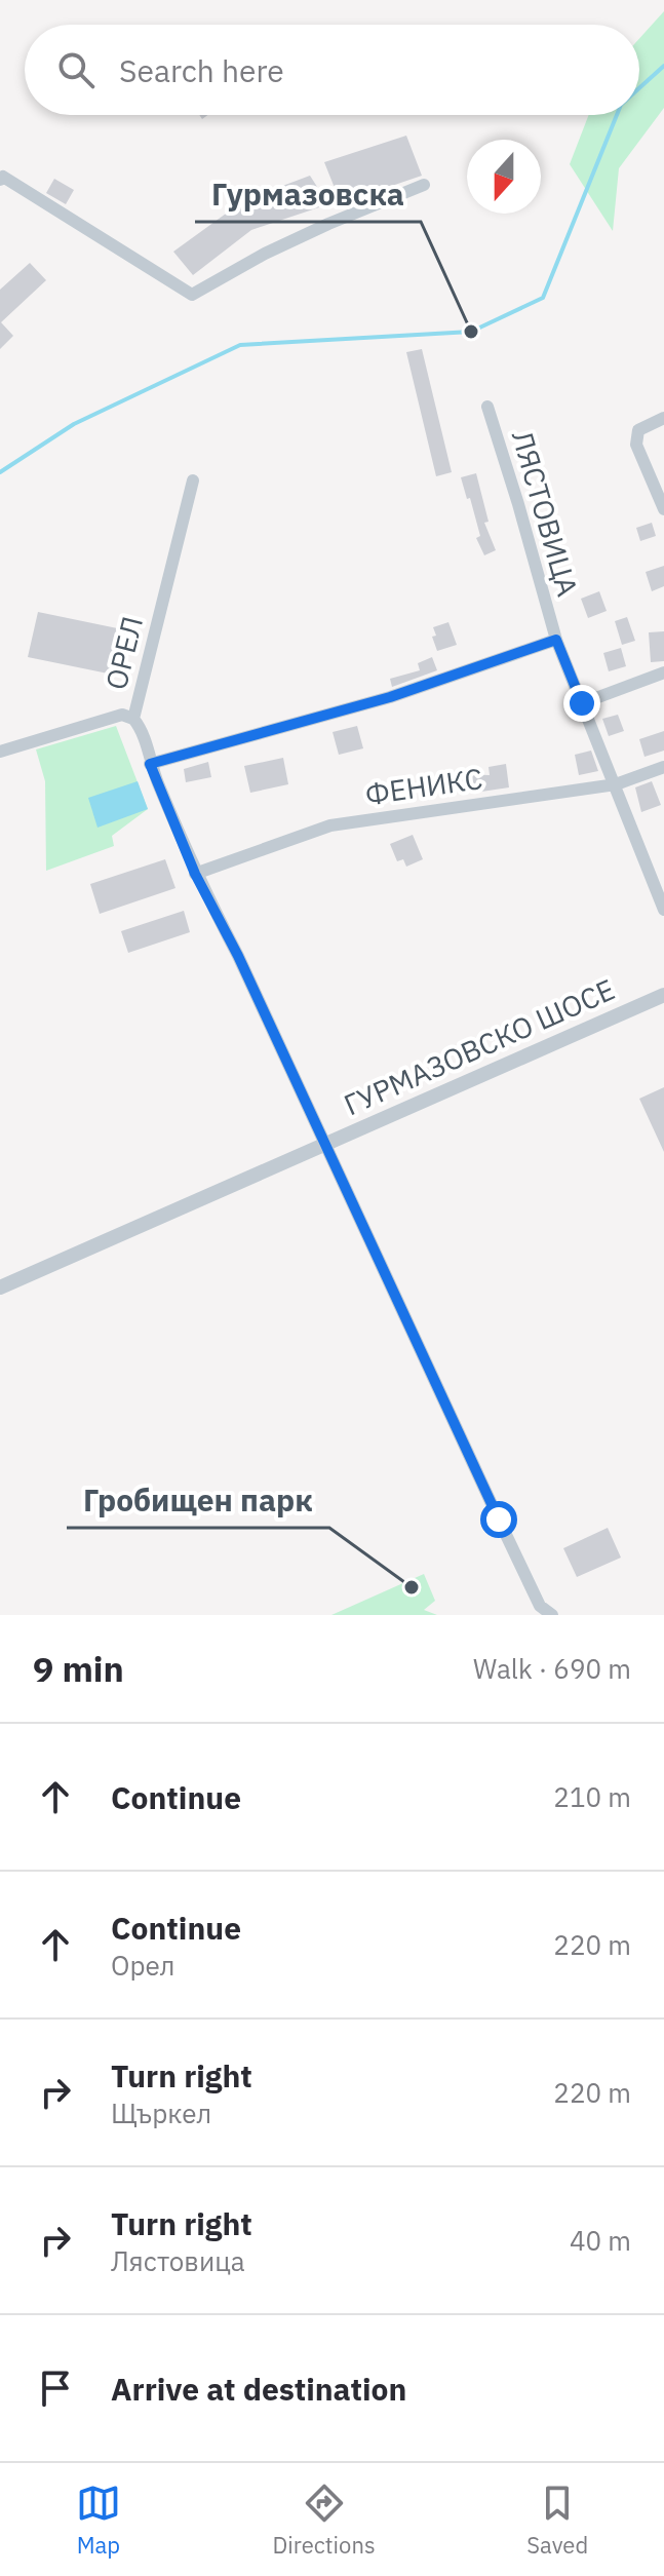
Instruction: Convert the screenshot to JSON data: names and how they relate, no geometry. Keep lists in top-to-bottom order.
{
  "streets": {
    "street": [
      "ЛЯСТОВИЦА",
      "ОРЕЛ",
      "ФЕНИКС",
      "ГУРМАЗОВСКО ШОСЕ"
    ]
  },
  "crossings": [
    ["ЛЯСТОВИЦА", "ФЕНИКС"],
    ["ОРЕЛ", "ФЕНИКС"],
    ["ОРЕЛ", "ГУРМАЗОВСКО ШОСЕ"]
  ],
  "places": ["Гурмазовска", "Гробищен парк"],
  "north": "bottom",
  "page": {
    "search": "Search here",
    "heading": ["9 min", "Walk · 690 m"],
    "list": [
      ["Continue", "210 m"],
      ["Continue", "Орел", "220 m"],
      ["Turn right", "Щъркел", "220 m"],
      ["Turn right", "Лястовица", "40 m"],
      "Arrive at destination"
    ],
    "nav": ["Map", "Directions", "Saved"]
  }
}
